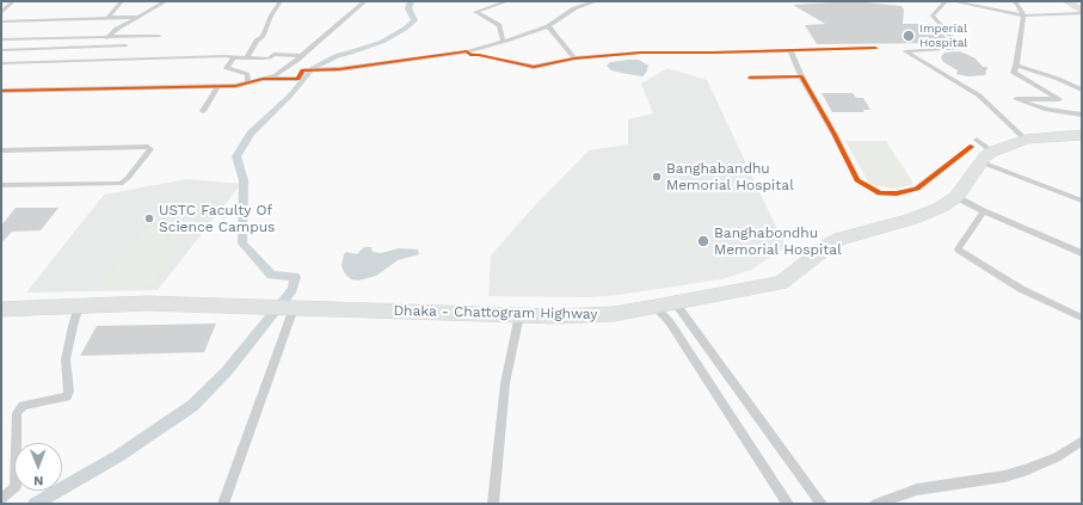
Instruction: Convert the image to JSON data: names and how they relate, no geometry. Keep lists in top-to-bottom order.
{
  "streets": {
    "highway": ["Dhaka - Chattogram Highway"]
  },
  "places": [
    "Imperial Hospital",
    "Banghabandhu Memorial Hospital",
    "USTC Faculty Of Science Campus",
    "Banghabondhu Memorial Hospital"
  ],
  "north": "bottom"
}
